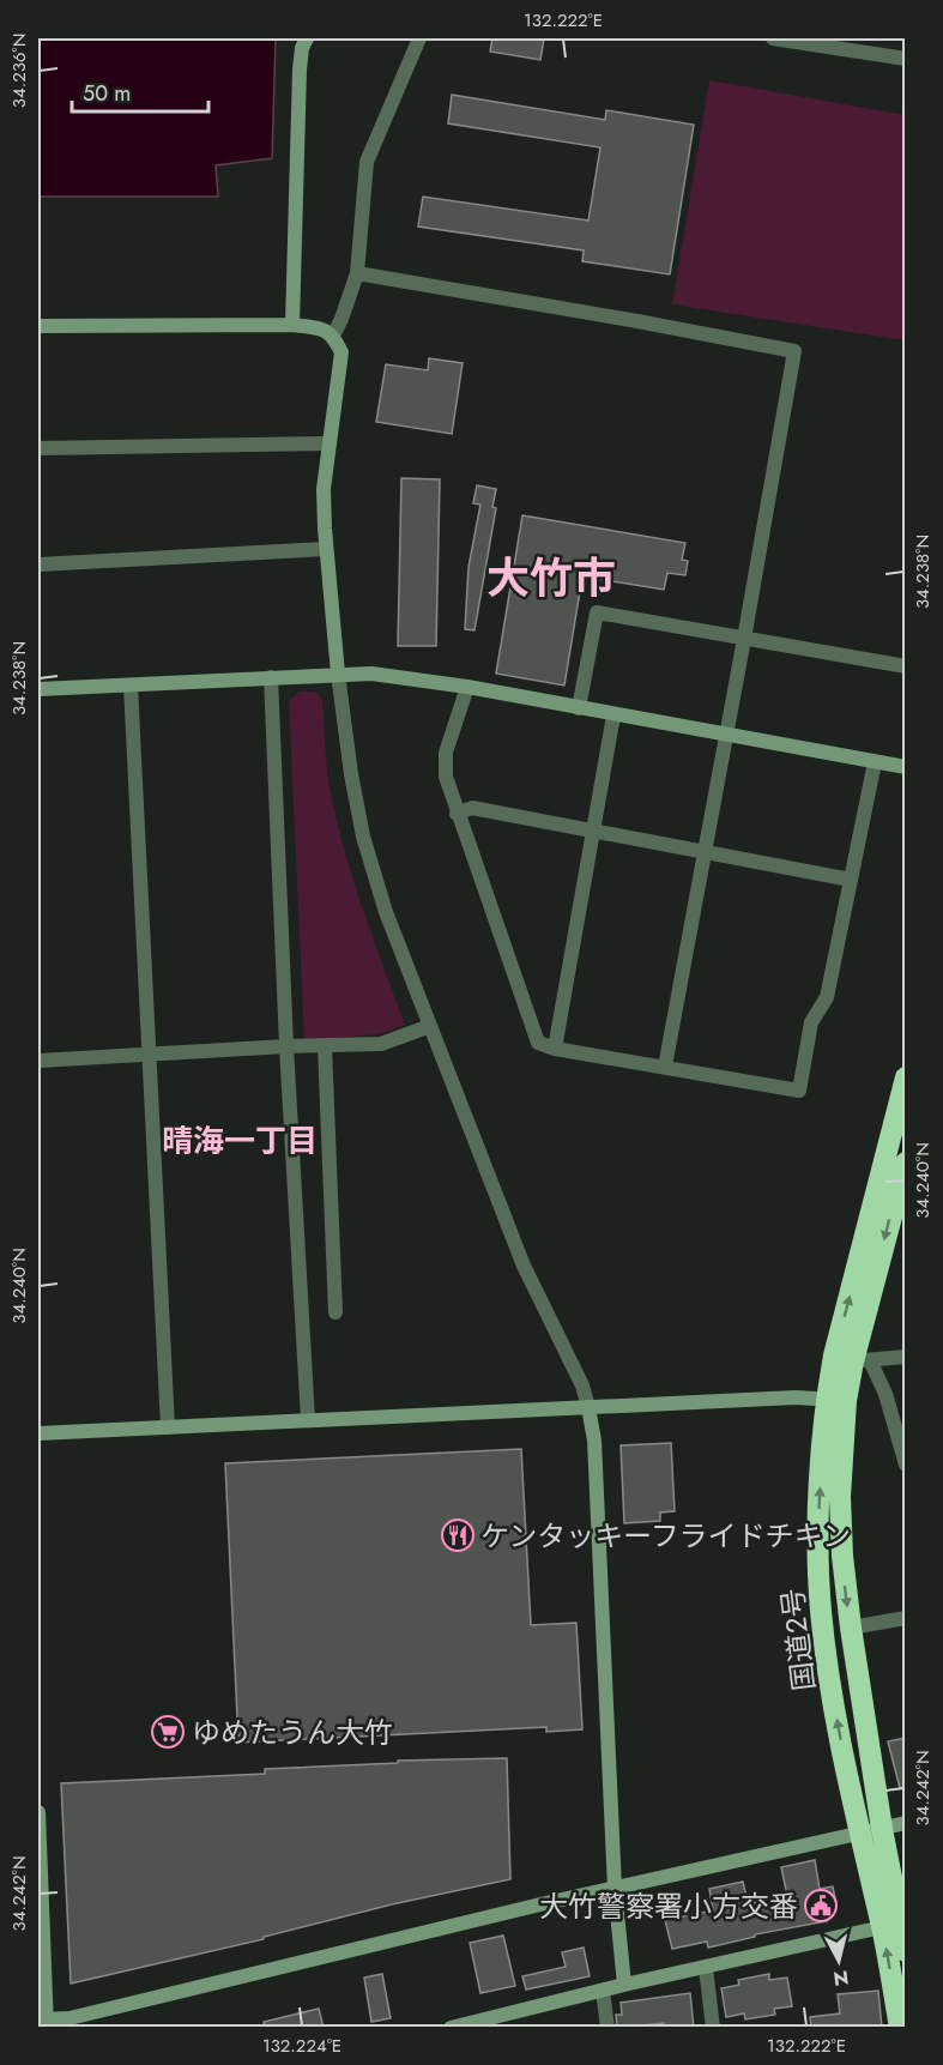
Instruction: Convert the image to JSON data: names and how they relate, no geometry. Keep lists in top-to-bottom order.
{
  "streets": {
    "highway": ["国道2号"]
  },
  "districts": ["大竹市", "晴海一丁目"],
  "places": {
    "restaurant": ["ケンタッキーフライドチキン"],
    "supermarket": ["ゆめたうん大竹"],
    "public building": ["大竹警察署小方交番"]
  },
  "scale_bar": "50 m",
  "north": "bottom",
  "coordinates": [
    "132.222°E",
    "34.236°N",
    "34.238°N",
    "34.240°N",
    "34.242°N",
    "132.224°E"
  ]
}
